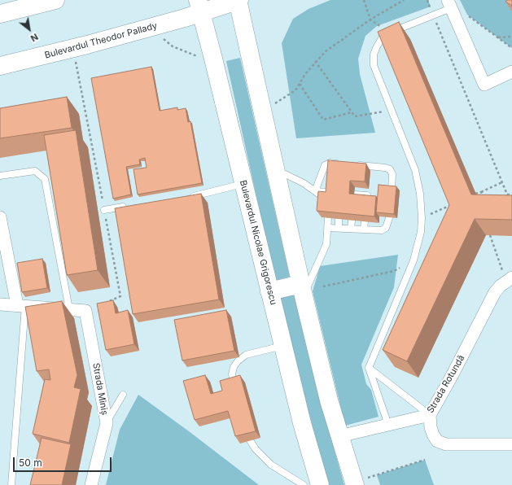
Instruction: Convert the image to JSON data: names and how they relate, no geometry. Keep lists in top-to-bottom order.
{
  "streets": {
    "main road": ["Bulevardul Theodor Pallady", "Bulevardul Nicolae Grigorescu"],
    "street": ["Strada Rotundă", "Strada Miniș"]
  },
  "crossings": [
    ["Bulevardul Theodor Pallady", "Bulevardul Nicolae Grigorescu"]
  ],
  "scale_bar": "50 m",
  "north": "bottom right"
}
